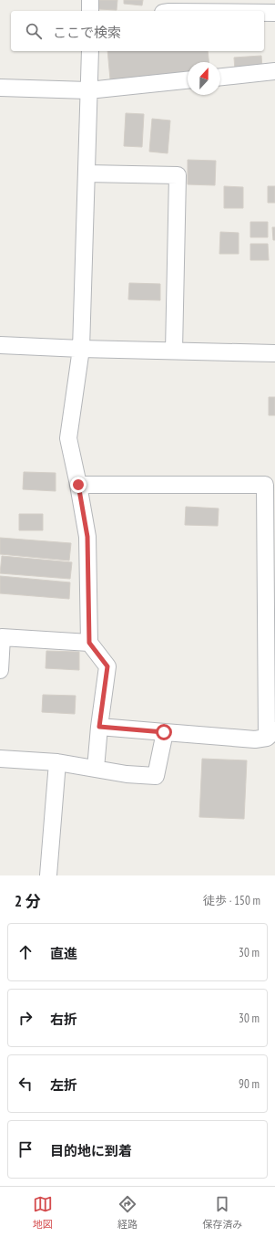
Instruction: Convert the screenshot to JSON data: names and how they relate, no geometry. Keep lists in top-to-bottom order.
{
  "north": "top",
  "page": {
    "search": "ここで検索",
    "heading": ["2 分", "徒歩 · 150 m"],
    "list": [
      ["直進", "30 m"],
      ["右折", "30 m"],
      ["左折", "90 m"],
      "目的地に到着"
    ],
    "nav": ["地図", "経路", "保存済み"]
  }
}
